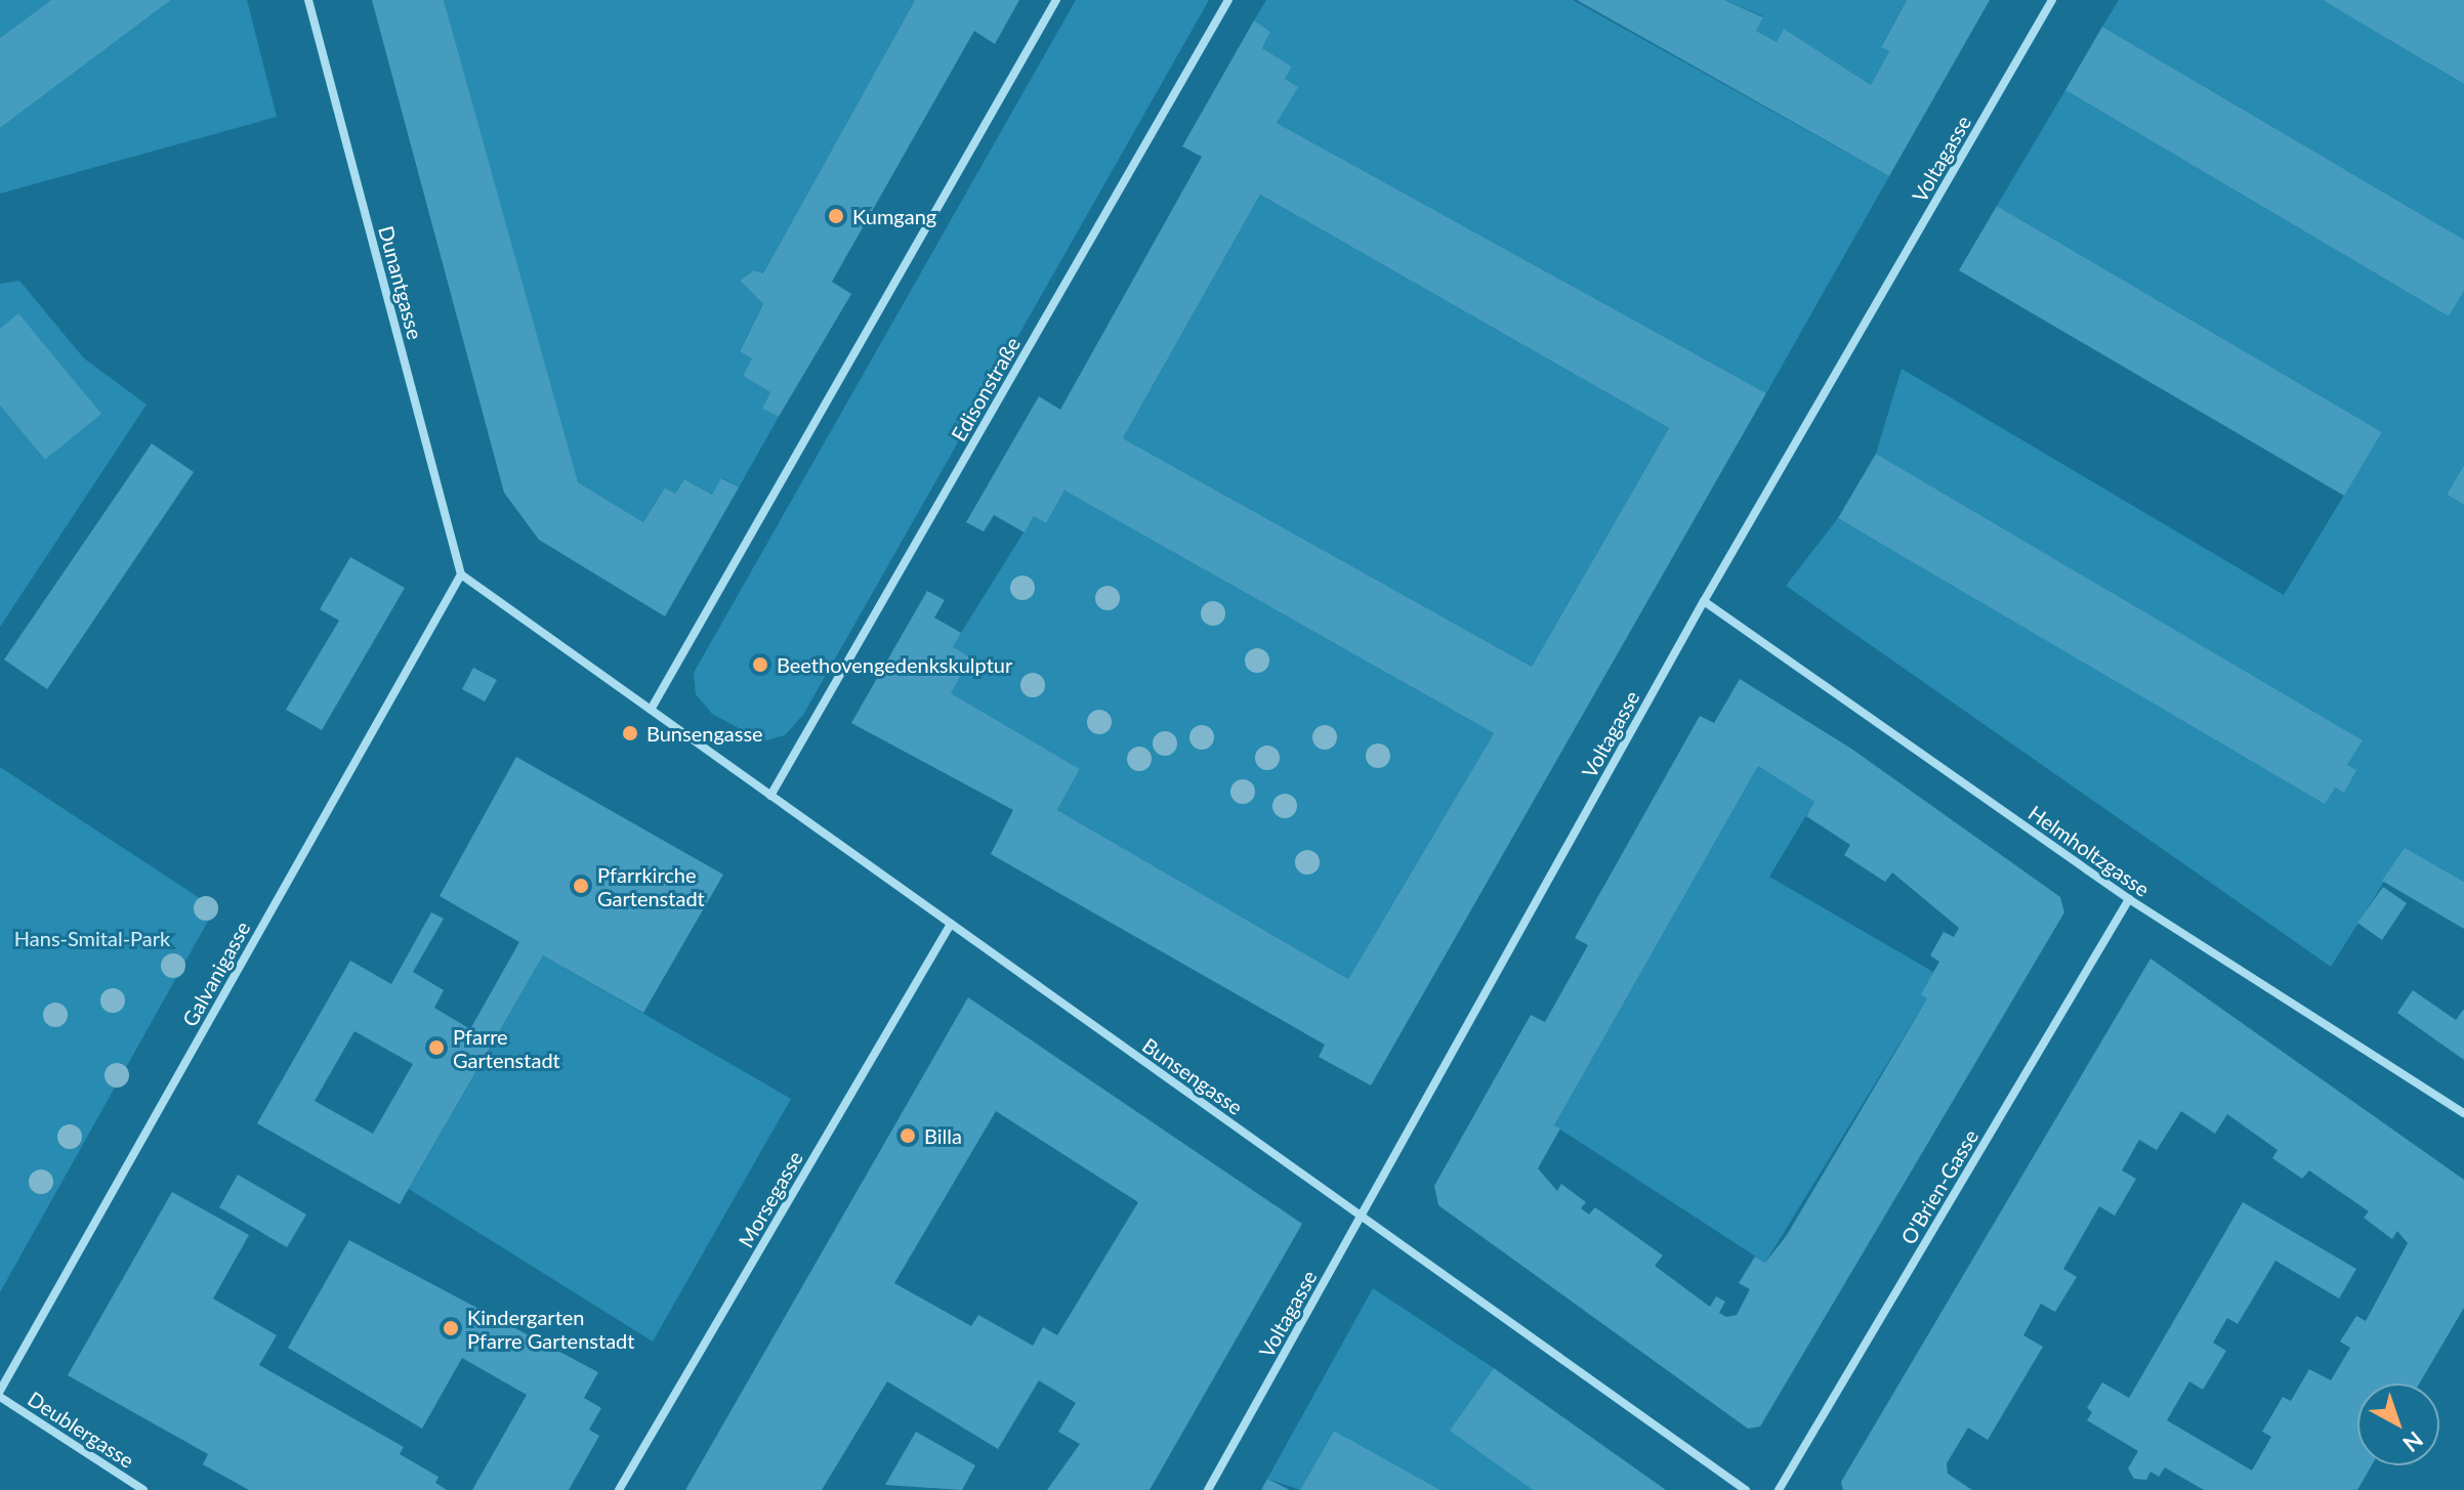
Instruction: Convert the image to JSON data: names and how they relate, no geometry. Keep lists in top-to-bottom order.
{
  "streets": {
    "street": [
      "Voltagasse",
      "Dunantgasse",
      "Edisonstraße",
      "Helmholtzgasse",
      "Galvanigasse",
      "Bunsengasse",
      "O'Brien-Gasse",
      "Morsegasse",
      "Deublergasse"
    ]
  },
  "crossings": [
    ["Voltagasse", "Helmholtzgasse"],
    ["Voltagasse", "Bunsengasse"],
    ["Dunantgasse", "Galvanigasse"],
    ["Dunantgasse", "Bunsengasse"],
    ["Edisonstraße", "Bunsengasse"],
    ["Helmholtzgasse", "O'Brien-Gasse"],
    ["Galvanigasse", "Bunsengasse"],
    ["Bunsengasse", "Morsegasse"]
  ],
  "parks": ["Hans-Smital-Park"],
  "places": [
    "Kumgang",
    "Beethovengedenkskulptur",
    "Bunsengasse",
    "Pfarrkirche Gartenstadt",
    "Pfarre Gartenstadt",
    "Billa",
    "Kindergarten Pfarre Gartenstadt"
  ],
  "north": "bottom right"
}
